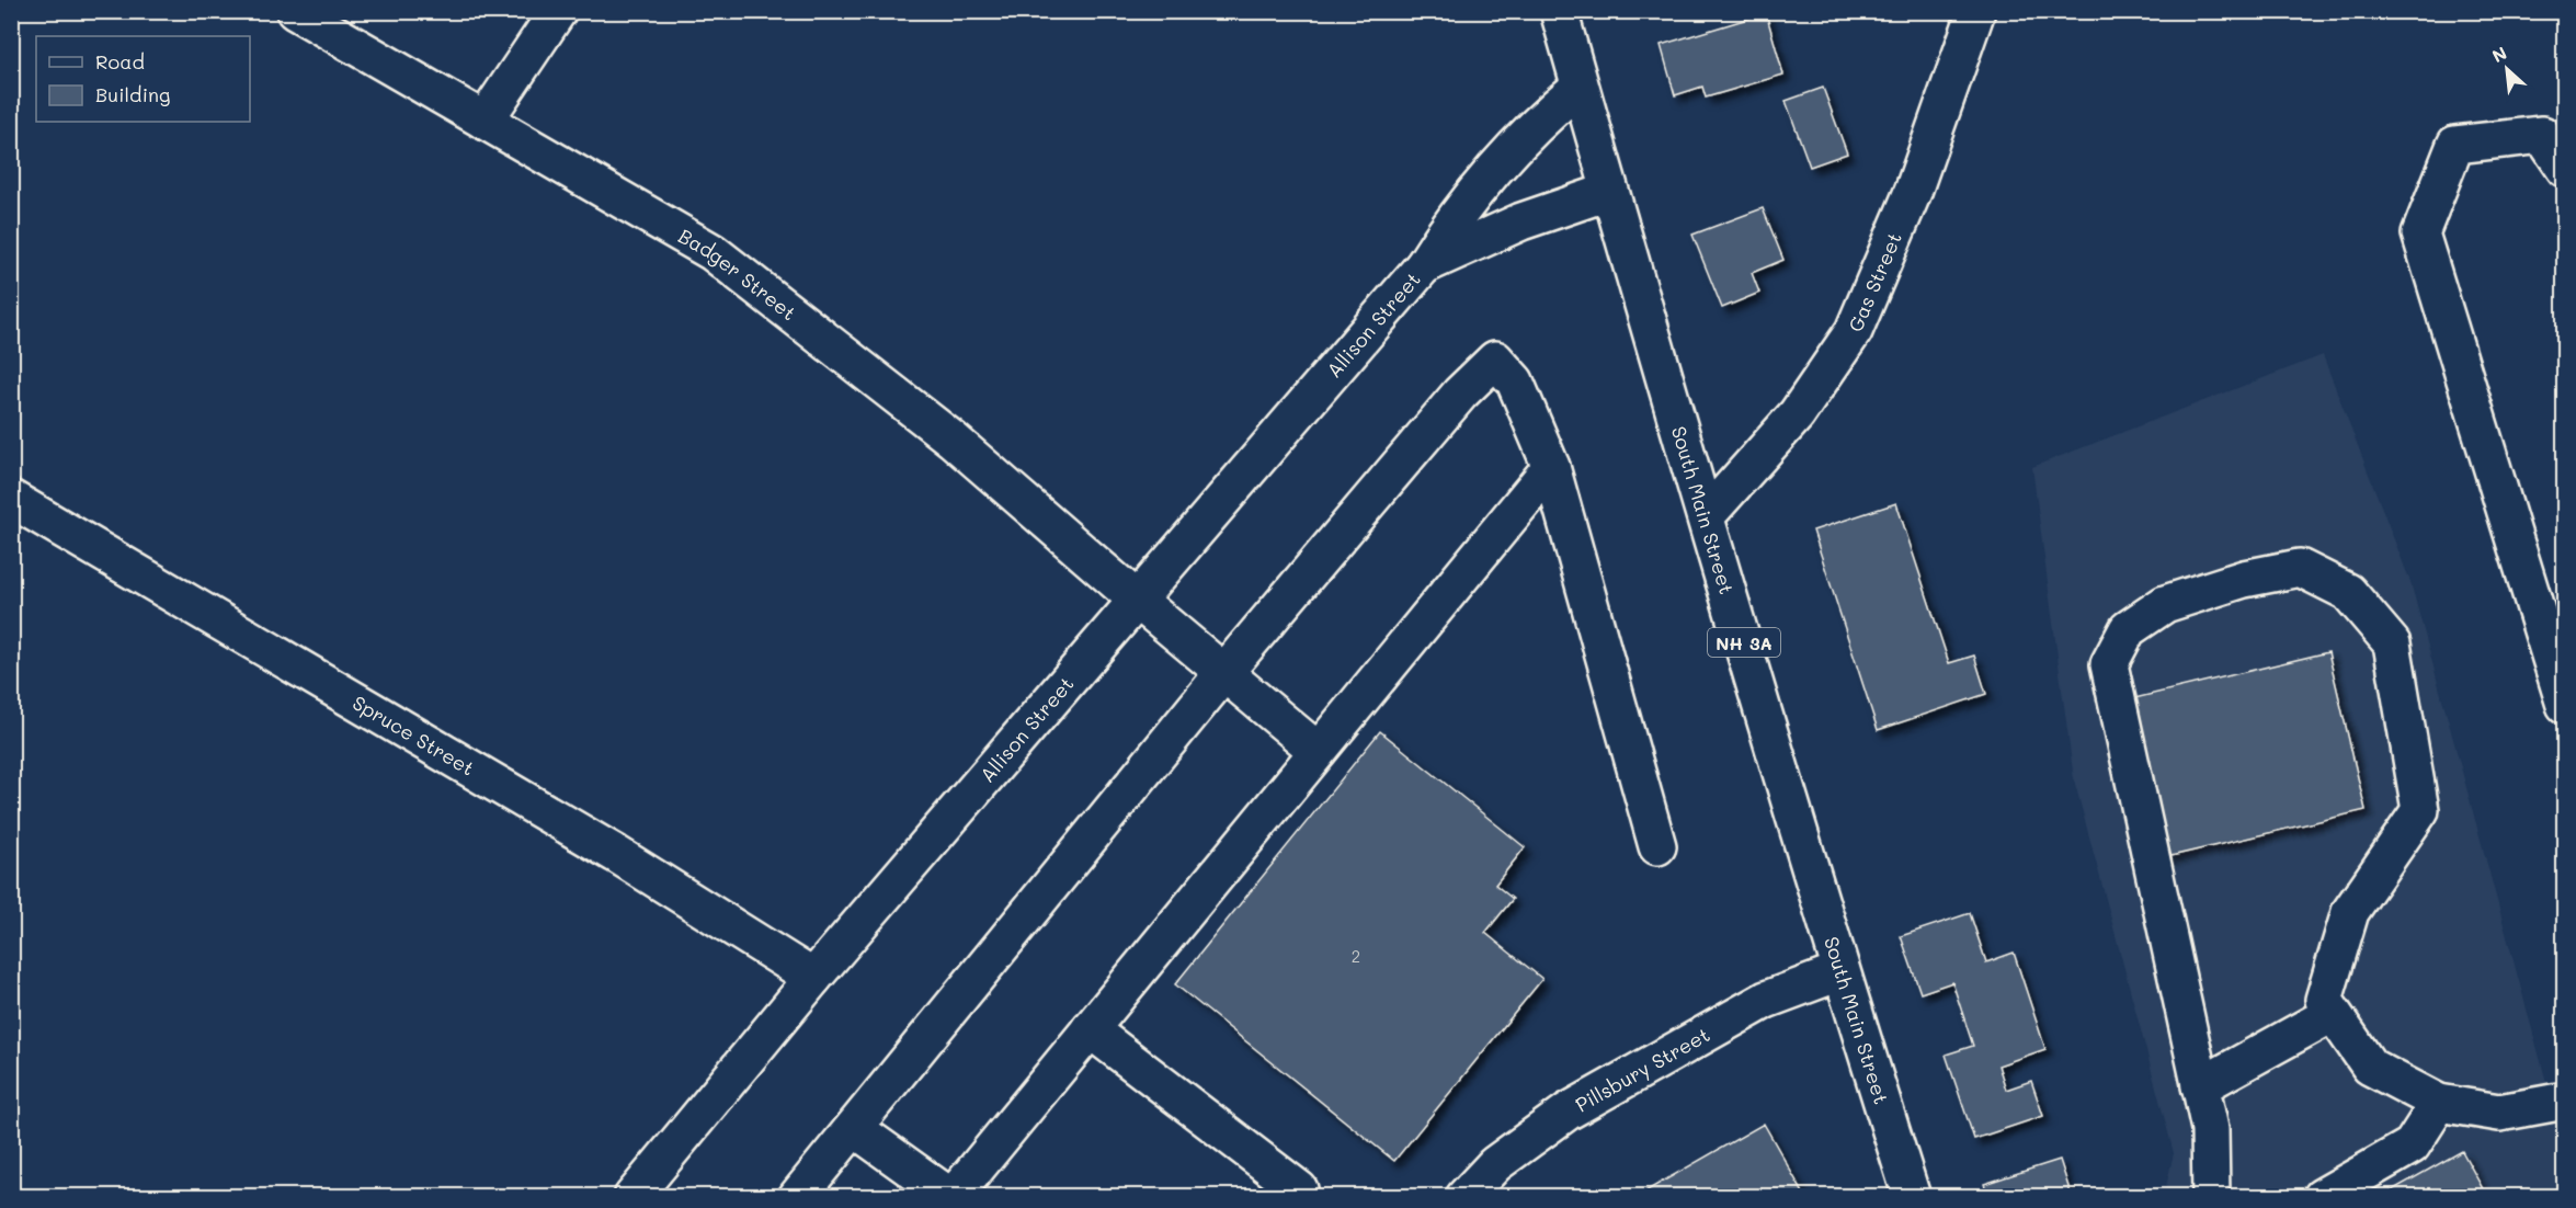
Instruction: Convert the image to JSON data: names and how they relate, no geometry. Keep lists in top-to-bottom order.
{
  "streets": {
    "street": [
      "Badger Street",
      "Gas Street",
      "Allison Street",
      "South Main Street",
      "NH 3A",
      "Spruce Street",
      "Pillsbury Street"
    ]
  },
  "crossings": [
    ["Badger Street", "Allison Street"],
    ["Gas Street", "South Main Street"],
    ["Allison Street", "South Main Street"],
    ["Allison Street", "Spruce Street"],
    ["South Main Street", "Pillsbury Street"]
  ],
  "house_numbers": ["2"],
  "legend": ["Road", "Building"],
  "north": "top left"
}
